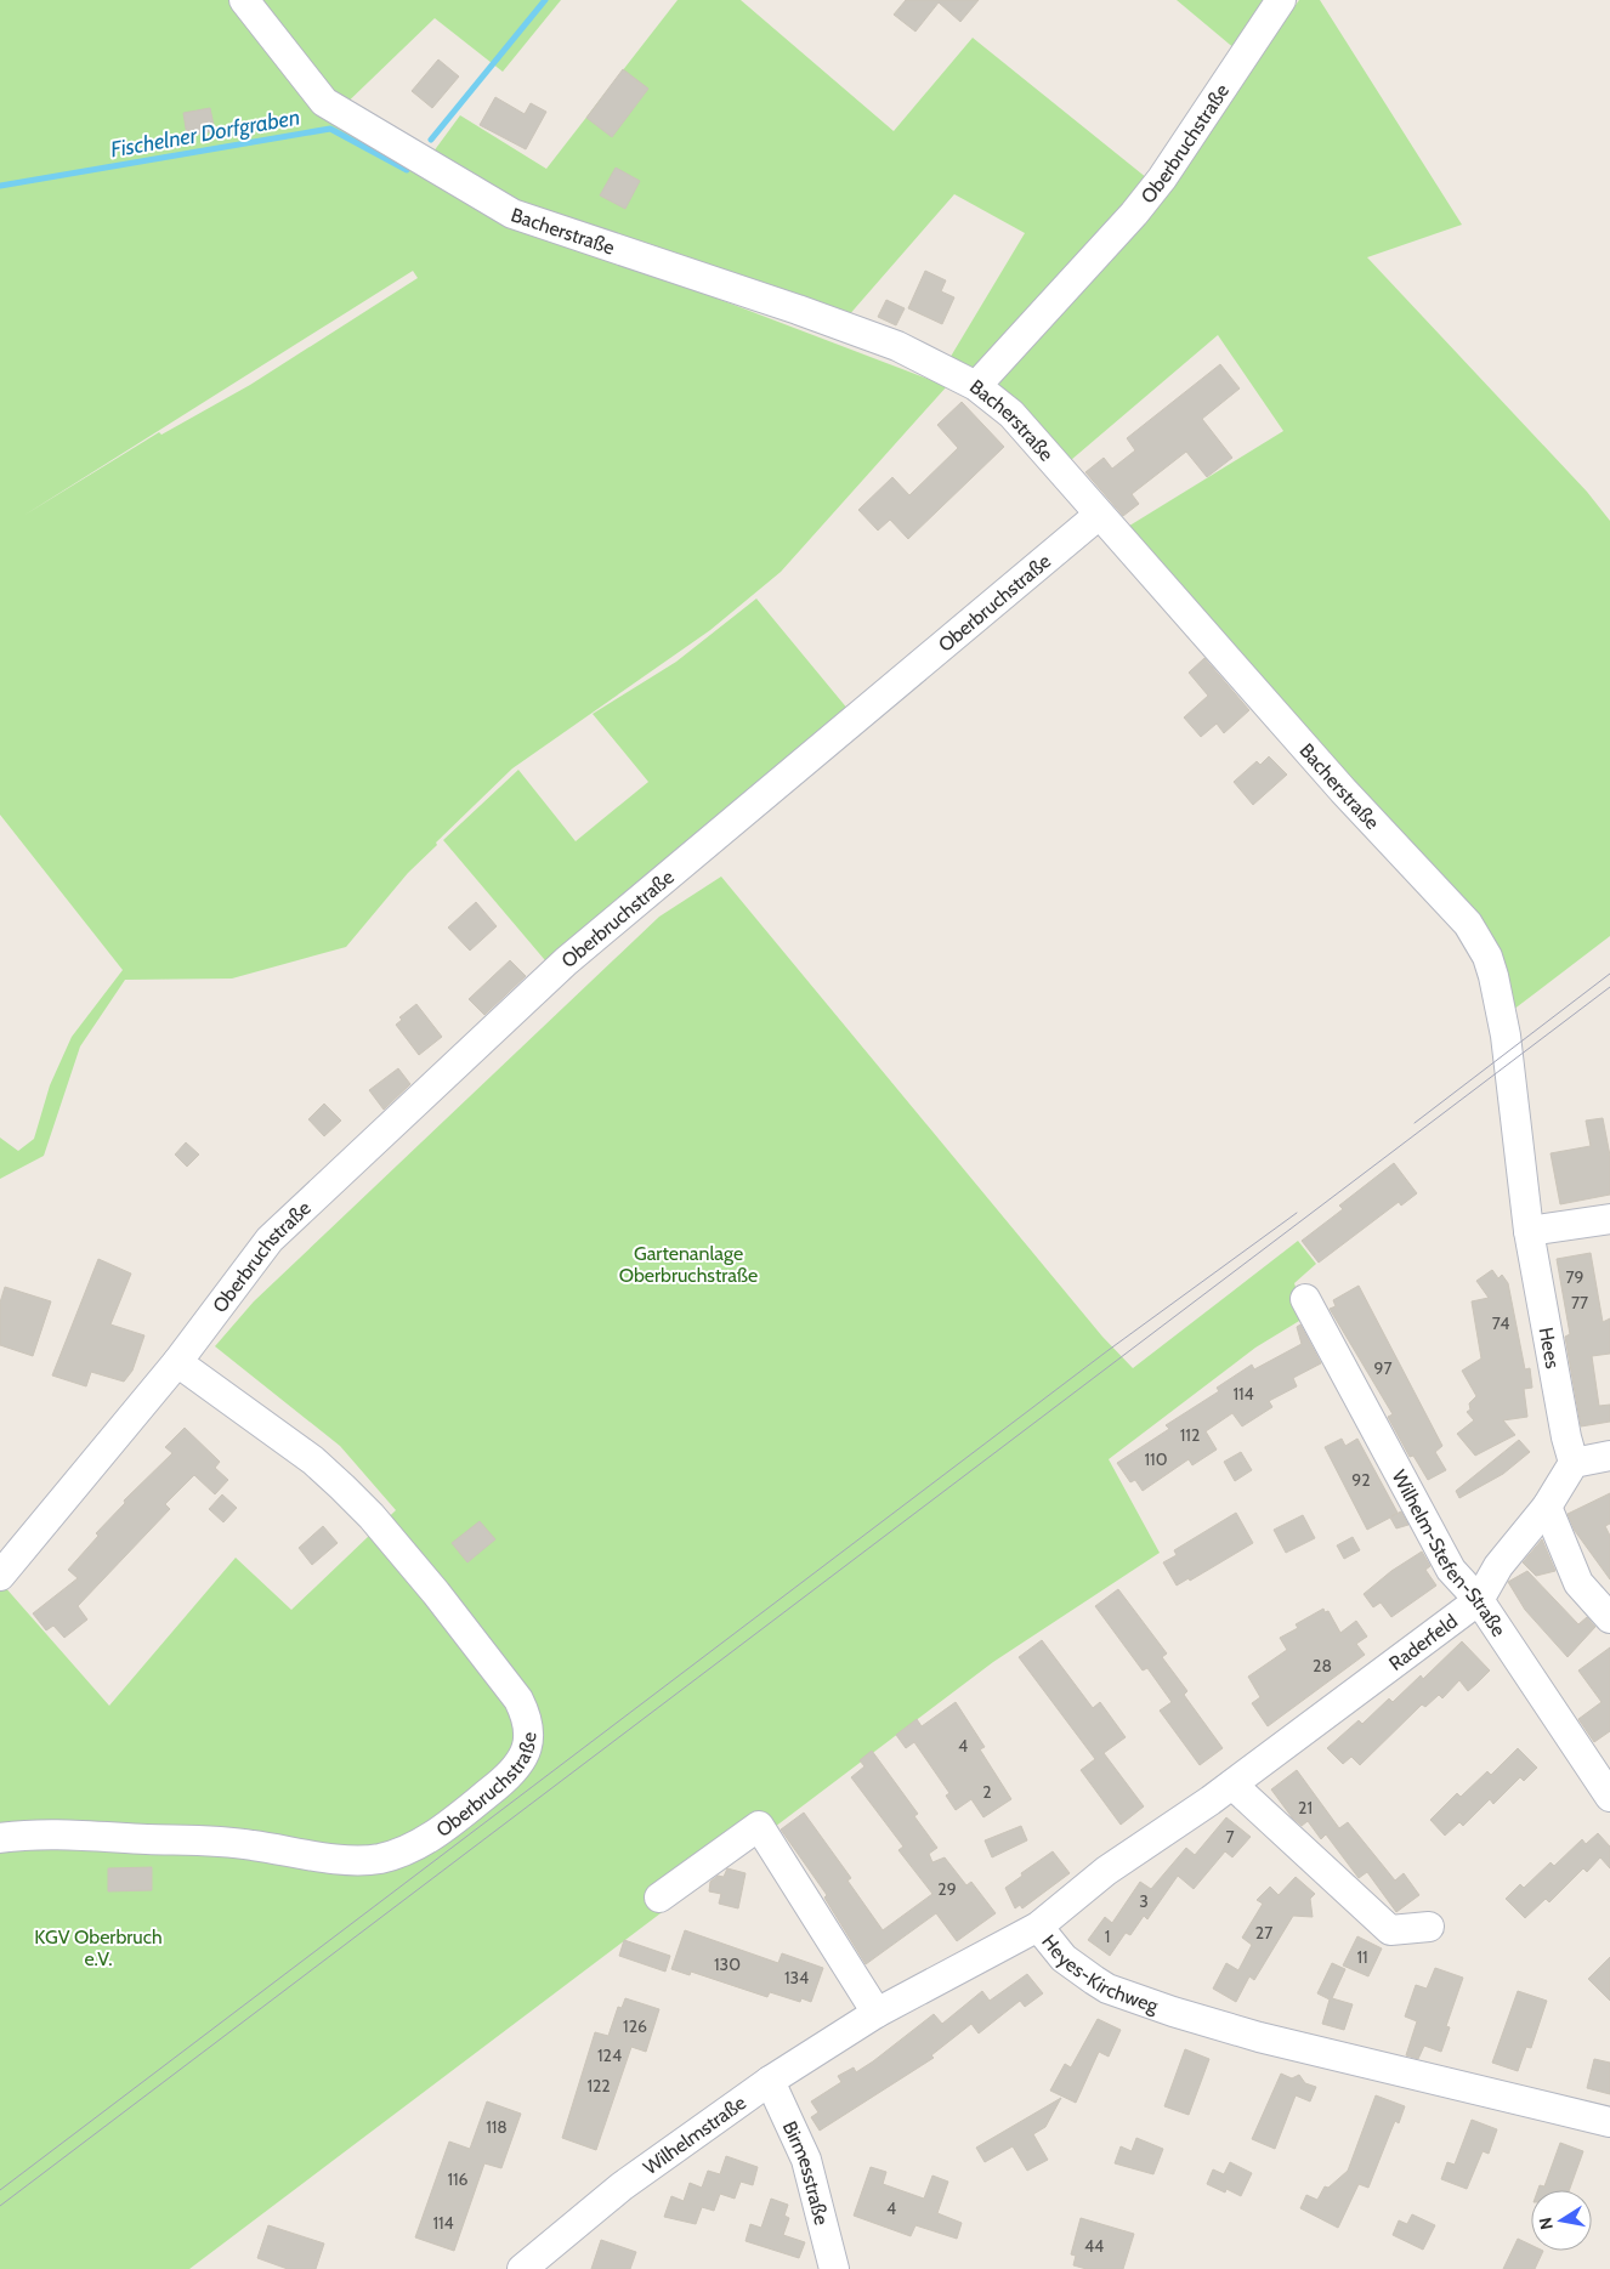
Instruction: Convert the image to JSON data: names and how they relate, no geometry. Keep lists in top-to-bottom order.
{
  "streets": {
    "street": [
      "Oberbruchstraße",
      "Bacherstraße",
      "Hees",
      "Wilhelm-Stefen-Straße",
      "Raderfeld",
      "Heyes-Kirchweg",
      "Wilhelmstraße",
      "Birmesstraße"
    ]
  },
  "crossings": [
    ["Oberbruchstraße", "Bacherstraße"],
    ["Bacherstraße", "Hees"],
    ["Hees", "Raderfeld"],
    ["Wilhelm-Stefen-Straße", "Raderfeld"],
    ["Raderfeld", "Heyes-Kirchweg"],
    ["Heyes-Kirchweg", "Wilhelmstraße"],
    ["Wilhelmstraße", "Birmesstraße"]
  ],
  "water": ["Fischelner Dorfgraben"],
  "parks": ["Gartenanlage Oberbruchstraße", "KGV Oberbruch e.V."],
  "house_numbers": [
    "79",
    "77",
    "74",
    "97",
    "114",
    "112",
    "110",
    "92",
    "28",
    "4",
    "2",
    "21",
    "7",
    "29",
    "3",
    "27",
    "1",
    "11",
    "130",
    "134",
    "126",
    "124",
    "122",
    "118",
    "116",
    "4",
    "114",
    "44"
  ],
  "north": "left"
}
